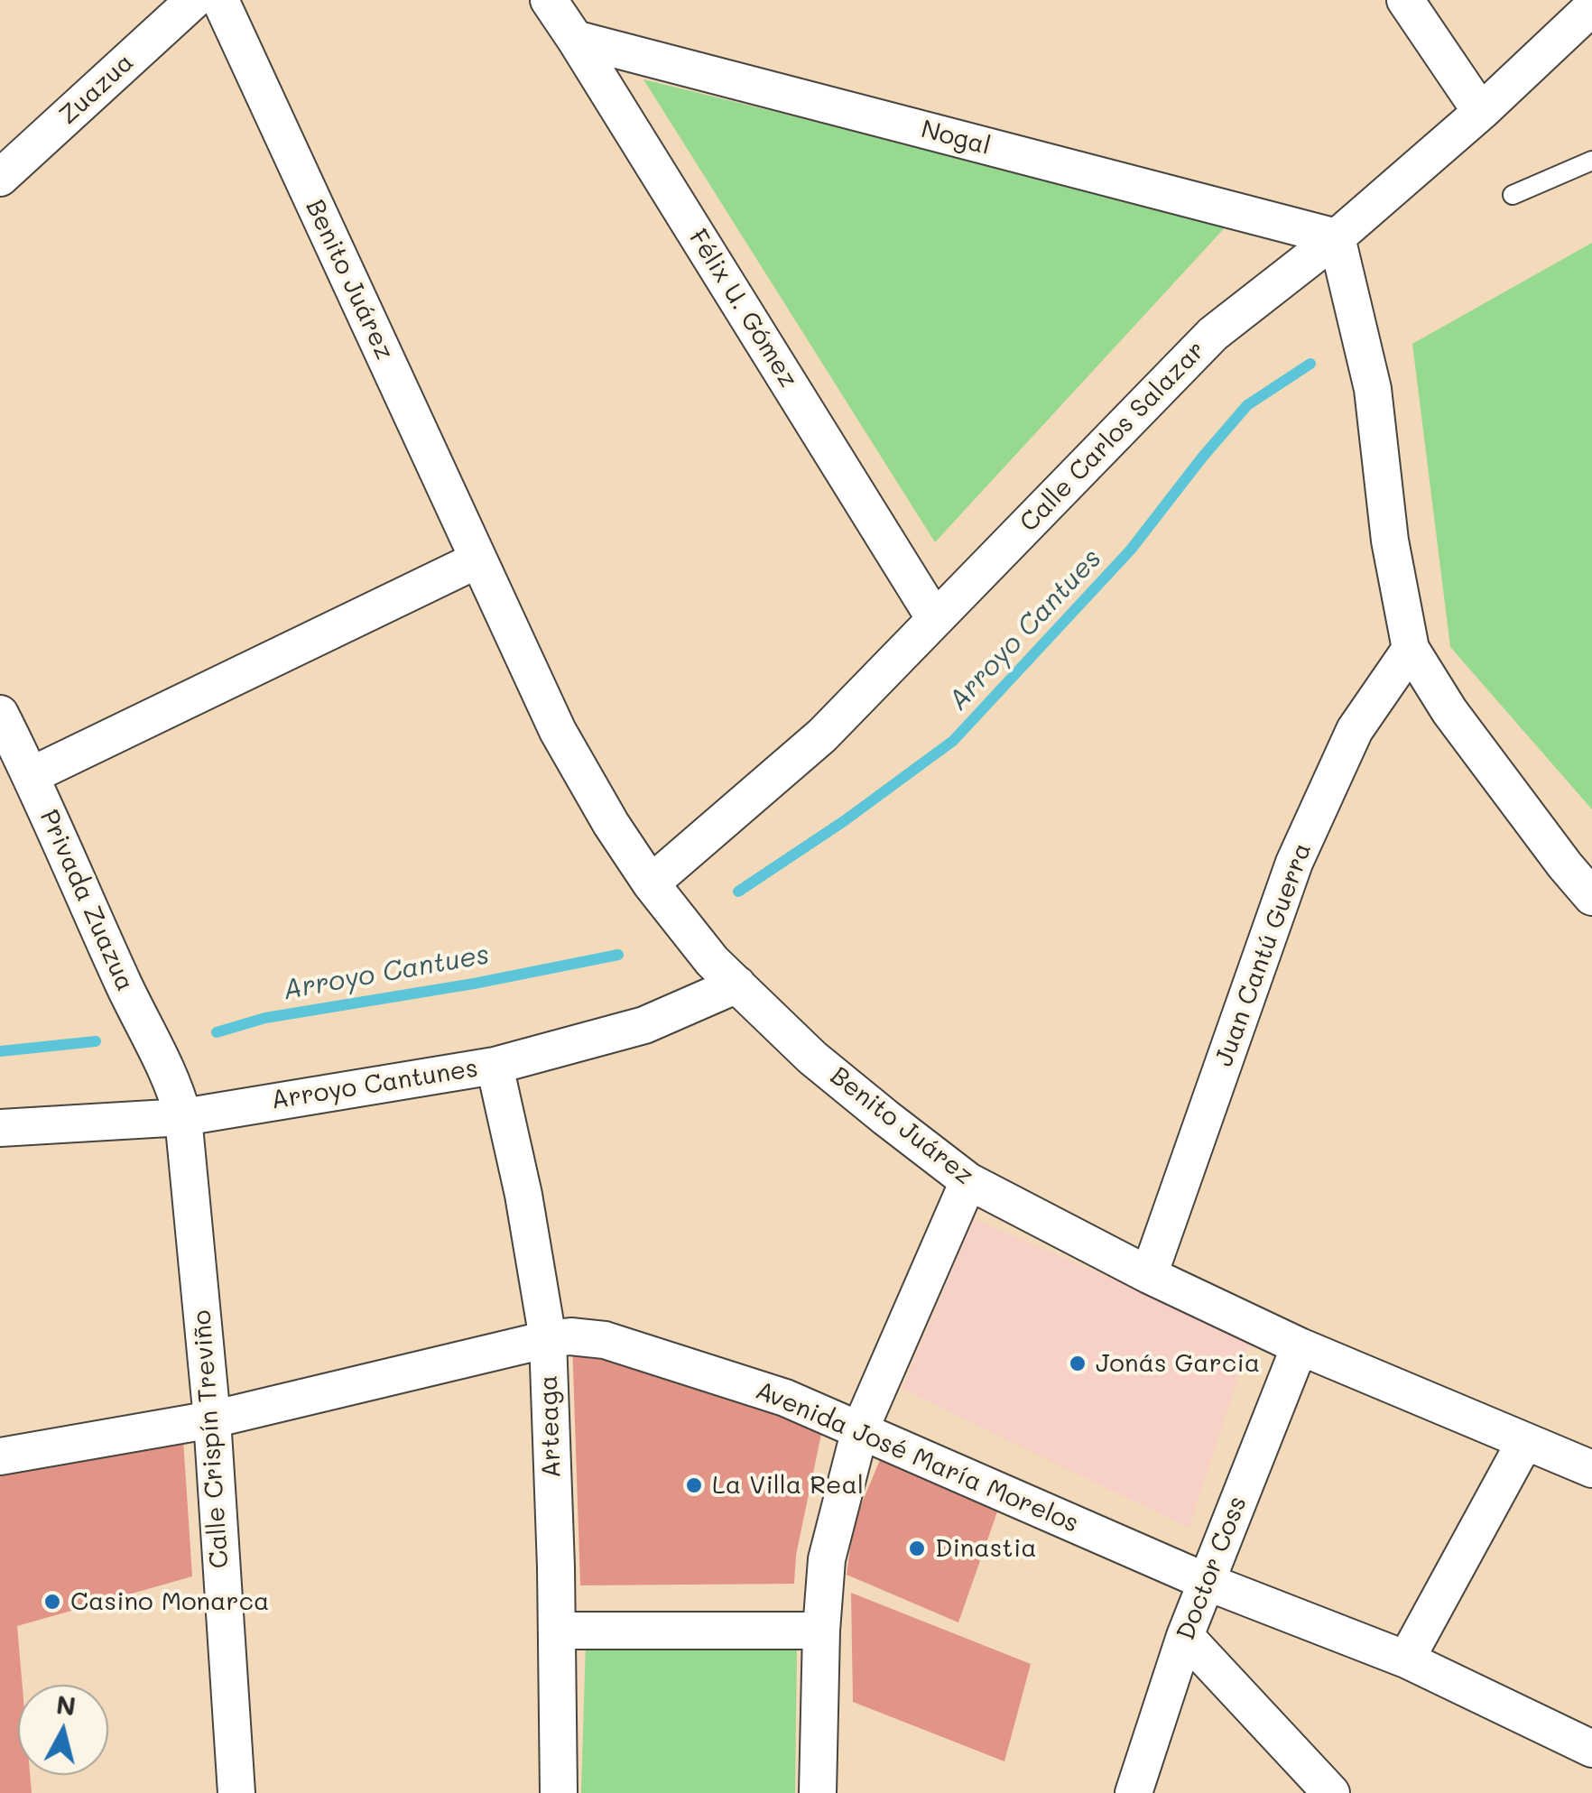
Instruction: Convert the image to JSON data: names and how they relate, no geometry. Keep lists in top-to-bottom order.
{
  "streets": {
    "street": [
      "Zuazua",
      "Nogal",
      "Benito Juárez",
      "Félix U. Gómez",
      "Calle Carlos Salazar",
      "Privada Zuazua",
      "Juan Cantú Guerra",
      "Arroyo Cantunes",
      "Arteaga",
      "Calle Crispín Treviño",
      "Avenida José María Morelos",
      "Doctor Coss"
    ]
  },
  "crossings": [
    ["Nogal", "Félix U. Gómez"],
    ["Nogal", "Calle Carlos Salazar"],
    ["Benito Juárez", "Calle Carlos Salazar"],
    ["Benito Juárez", "Juan Cantú Guerra"],
    ["Benito Juárez", "Arroyo Cantunes"],
    ["Benito Juárez", "Doctor Coss"],
    ["Félix U. Gómez", "Calle Carlos Salazar"],
    ["Privada Zuazua", "Arroyo Cantunes"],
    ["Privada Zuazua", "Calle Crispín Treviño"],
    ["Arroyo Cantunes", "Arteaga"],
    ["Arroyo Cantunes", "Calle Crispín Treviño"],
    ["Arteaga", "Avenida José María Morelos"],
    ["Calle Crispín Treviño", "Avenida José María Morelos"],
    ["Avenida José María Morelos", "Doctor Coss"]
  ],
  "water": ["Arroyo Cantues"],
  "places": [
    "Jonás Garcia",
    "La Villa Real",
    "Dinastia",
    "Casino Monarca"
  ],
  "north": "top"
}
